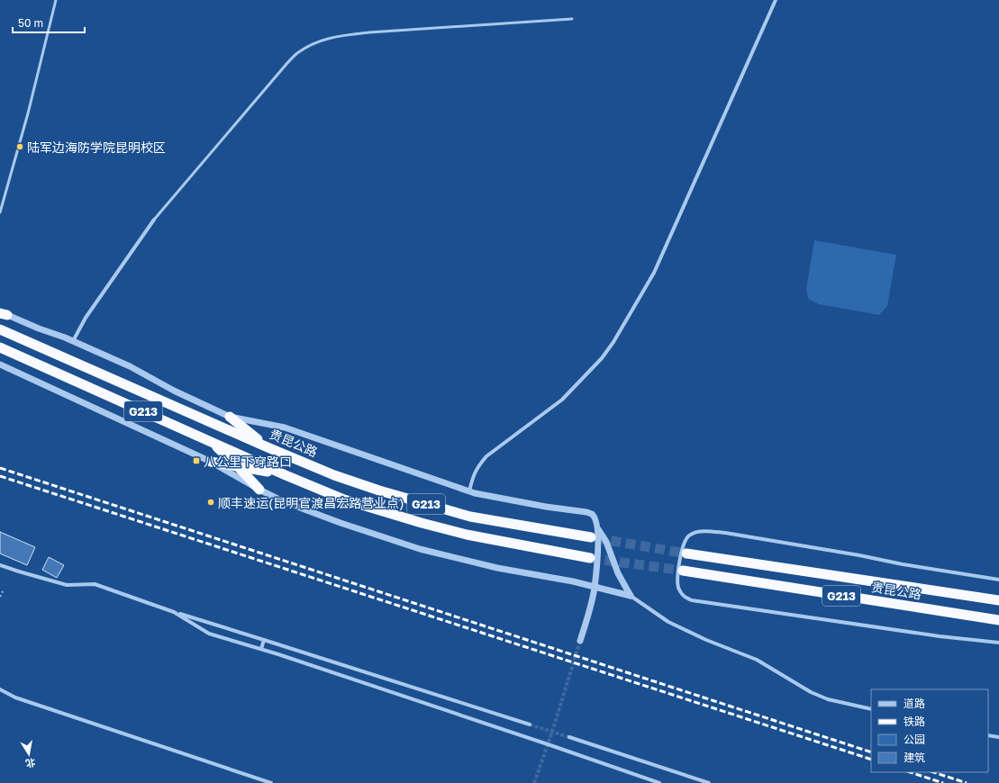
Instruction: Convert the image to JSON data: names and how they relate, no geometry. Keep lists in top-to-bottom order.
{
  "streets": {
    "highway": ["G213", "贵昆公路"]
  },
  "places": {
    "other": ["陆军边海防学院昆明校区", "顺丰速运(昆明官渡昌宏路营业点)"],
    "transit": ["八公里下穿路口"]
  },
  "legend": [
    "道路",
    "铁路",
    "公园",
    "建筑"
  ],
  "scale_bar": "50 m",
  "north": "bottom"
}
